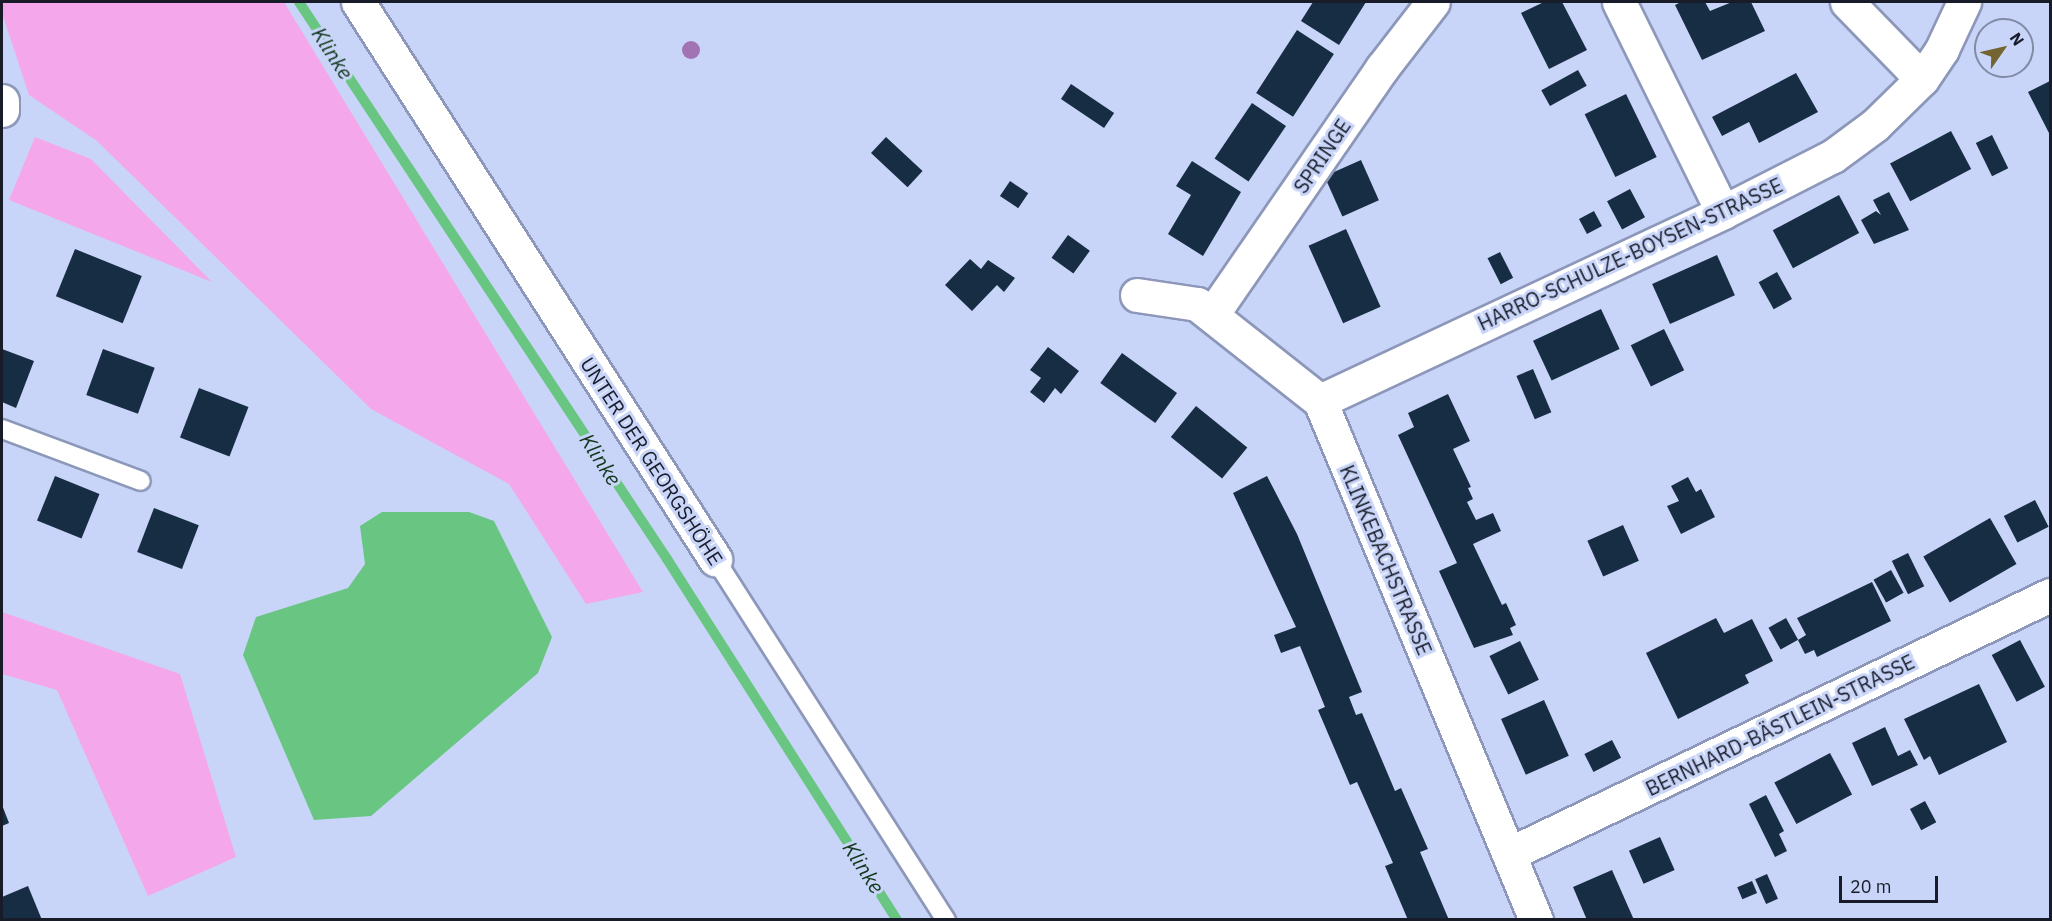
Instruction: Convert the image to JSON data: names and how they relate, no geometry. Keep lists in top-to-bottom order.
{
  "streets": {
    "street": [
      "SPRINGE",
      "HARRO-SCHULZE-BOYSEN-STRASSE",
      "UNTER DER GEORGSHÖHE",
      "KLINKEBACHSTRASSE",
      "BERNHARD-BÄSTLEIN-STRASSE"
    ]
  },
  "crossings": [
    ["SPRINGE", "KLINKEBACHSTRASSE"],
    ["HARRO-SCHULZE-BOYSEN-STRASSE", "KLINKEBACHSTRASSE"],
    ["KLINKEBACHSTRASSE", "BERNHARD-BÄSTLEIN-STRASSE"]
  ],
  "water": ["Klinke"],
  "scale_bar": "20 m",
  "north": "top right"
}
